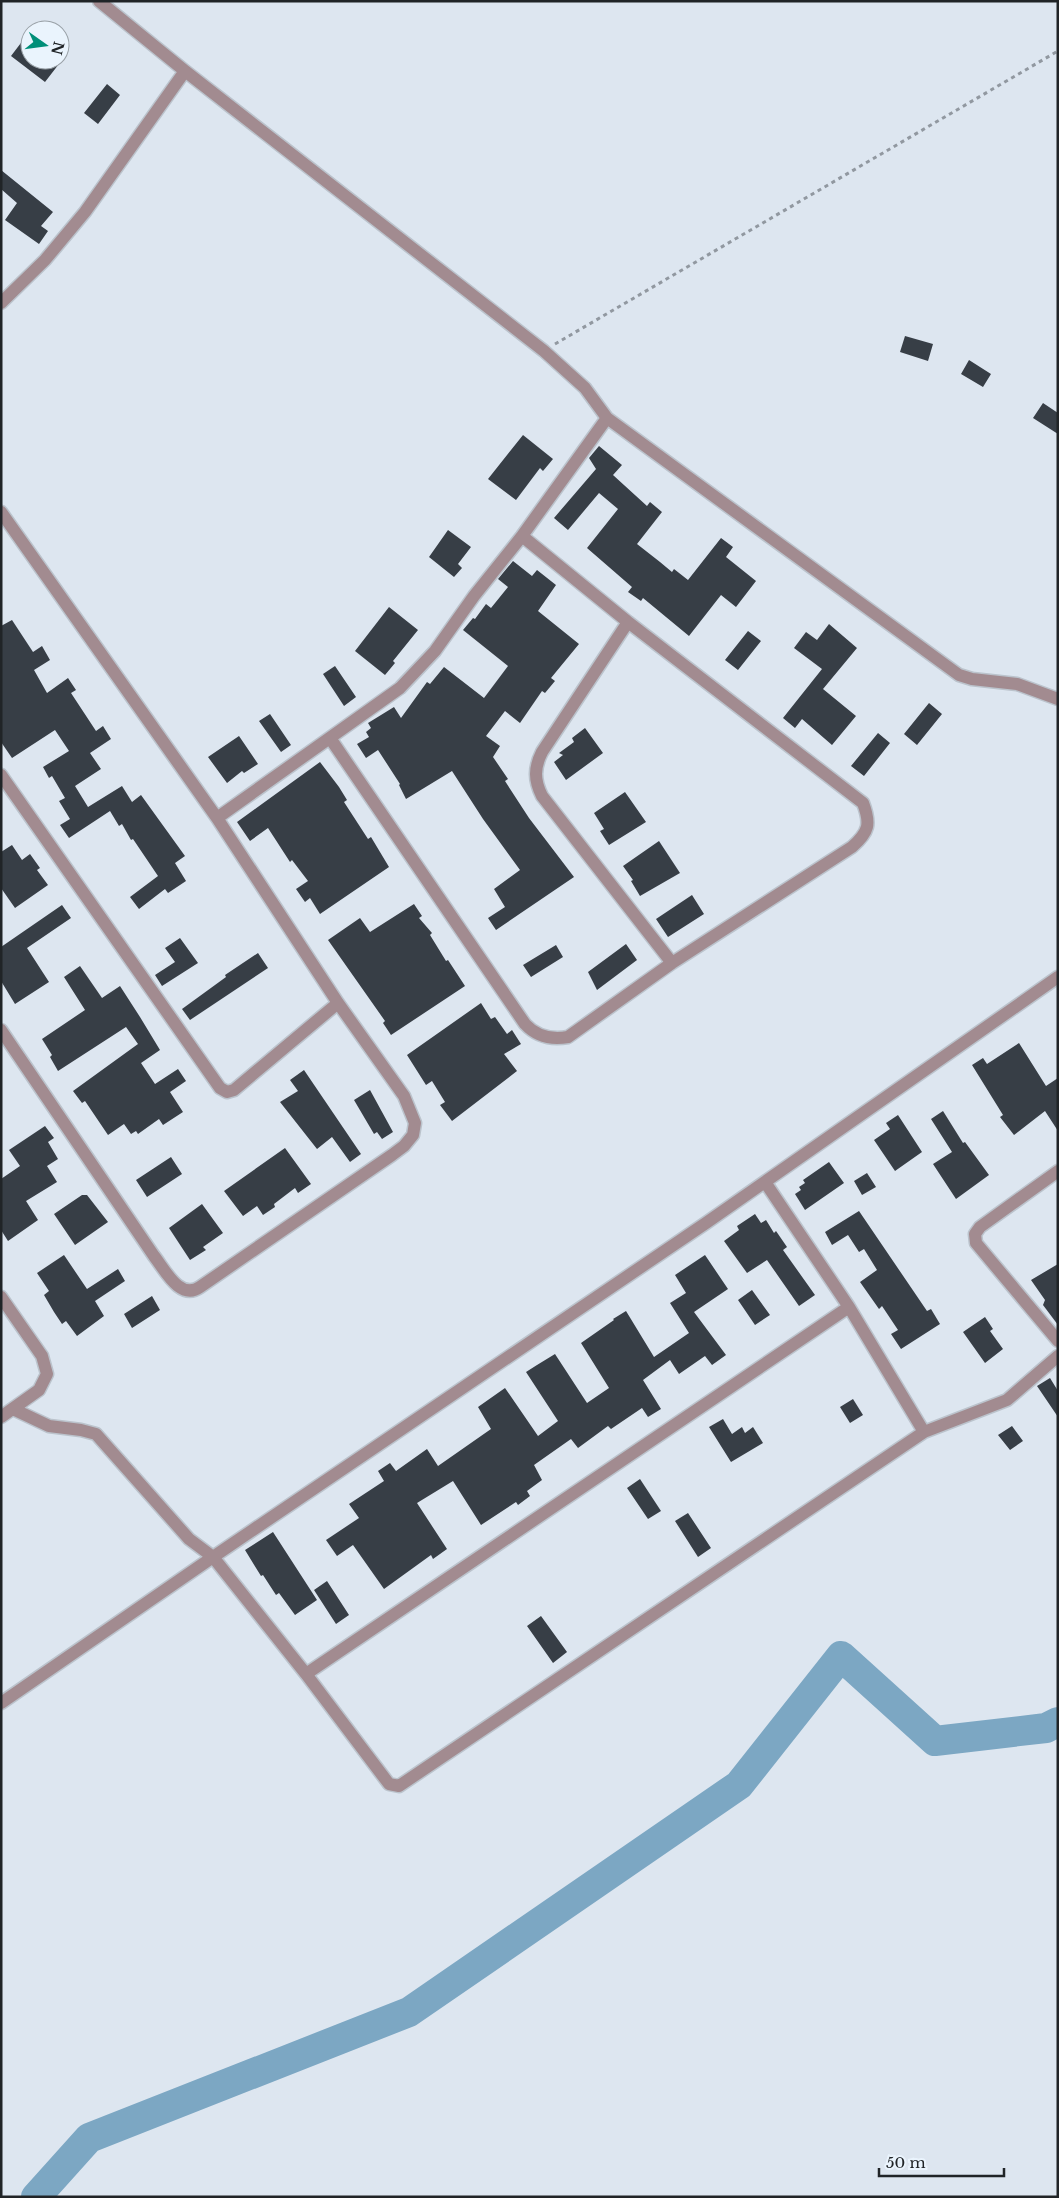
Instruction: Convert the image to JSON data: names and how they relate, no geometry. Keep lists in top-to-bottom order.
{
  "scale_bar": "50 m",
  "north": "right"
}
